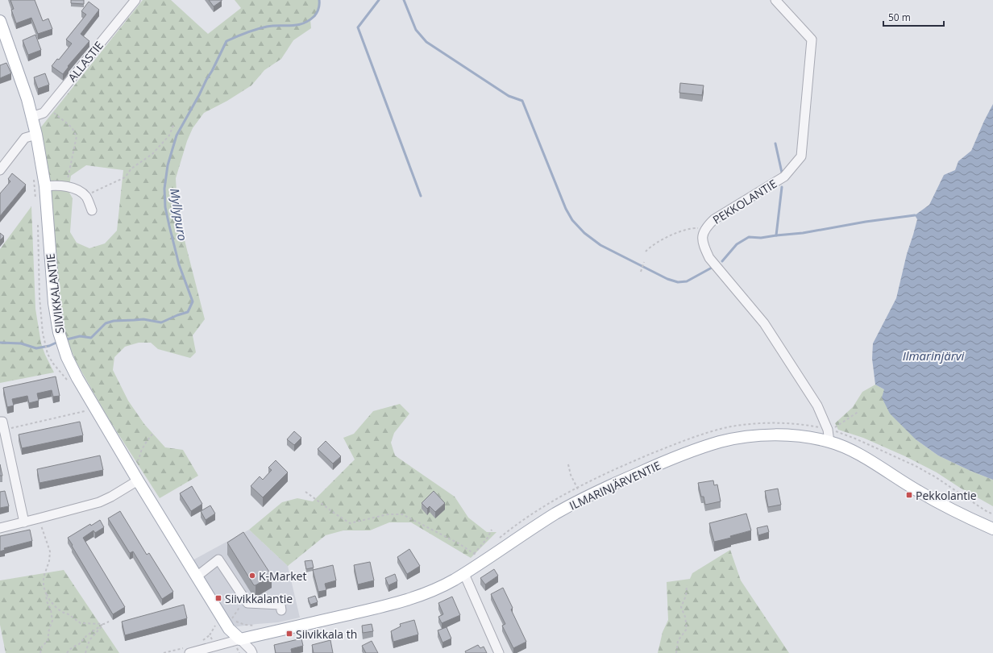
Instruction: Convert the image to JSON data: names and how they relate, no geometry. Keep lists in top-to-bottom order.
{
  "streets": {
    "main road": ["SIIVIKKALANTIE", "ILMARINJÄRVENTIE"],
    "street": ["ALLASTIE", "PEKKOLANTIE"]
  },
  "crossings": [
    ["ALLASTIE", "SIIVIKKALANTIE"],
    ["PEKKOLANTIE", "ILMARINJÄRVENTIE"],
    ["SIIVIKKALANTIE", "ILMARINJÄRVENTIE"]
  ],
  "water": ["Myllypuro", "Ilmarinjärvi"],
  "places": {
    "transit": ["Pekkolantie", "Siivikkalantie", "Siivikkala th"],
    "other": ["K-Market"]
  },
  "scale_bar": "50 m"
}
